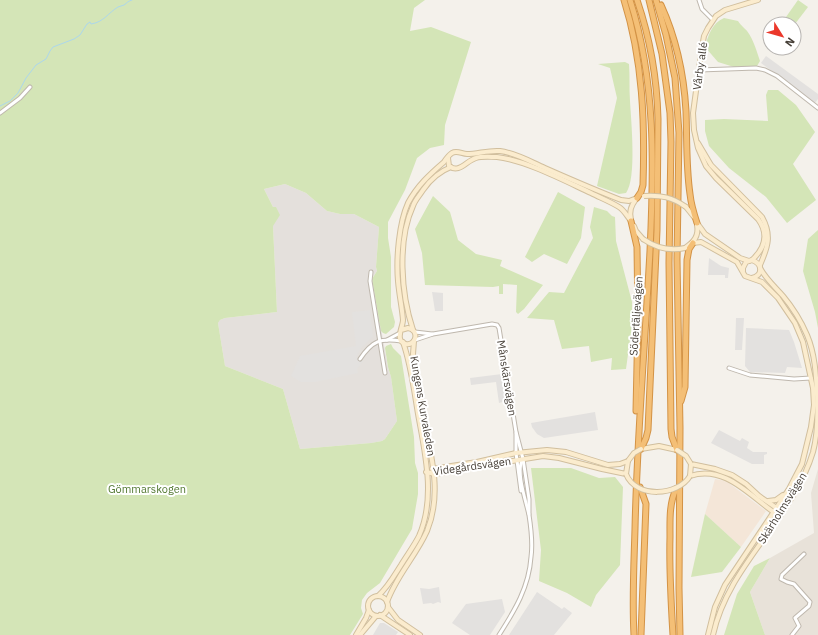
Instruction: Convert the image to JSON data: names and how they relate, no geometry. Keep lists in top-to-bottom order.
{
  "streets": {
    "highway": ["Södertäljevägen"],
    "street": [
      "Vårby allé",
      "Månskärsvägen",
      "Kungens Kurvaleden",
      "Videgårdsvägen",
      "Skärholmsvägen"
    ]
  },
  "crossings": [
    ["Vårby allé", "Skärholmsvägen"],
    ["Månskärsvägen", "Videgårdsvägen"],
    ["Kungens Kurvaleden", "Videgårdsvägen"]
  ],
  "parks": ["Gömmarskogen"],
  "north": "bottom right"
}
